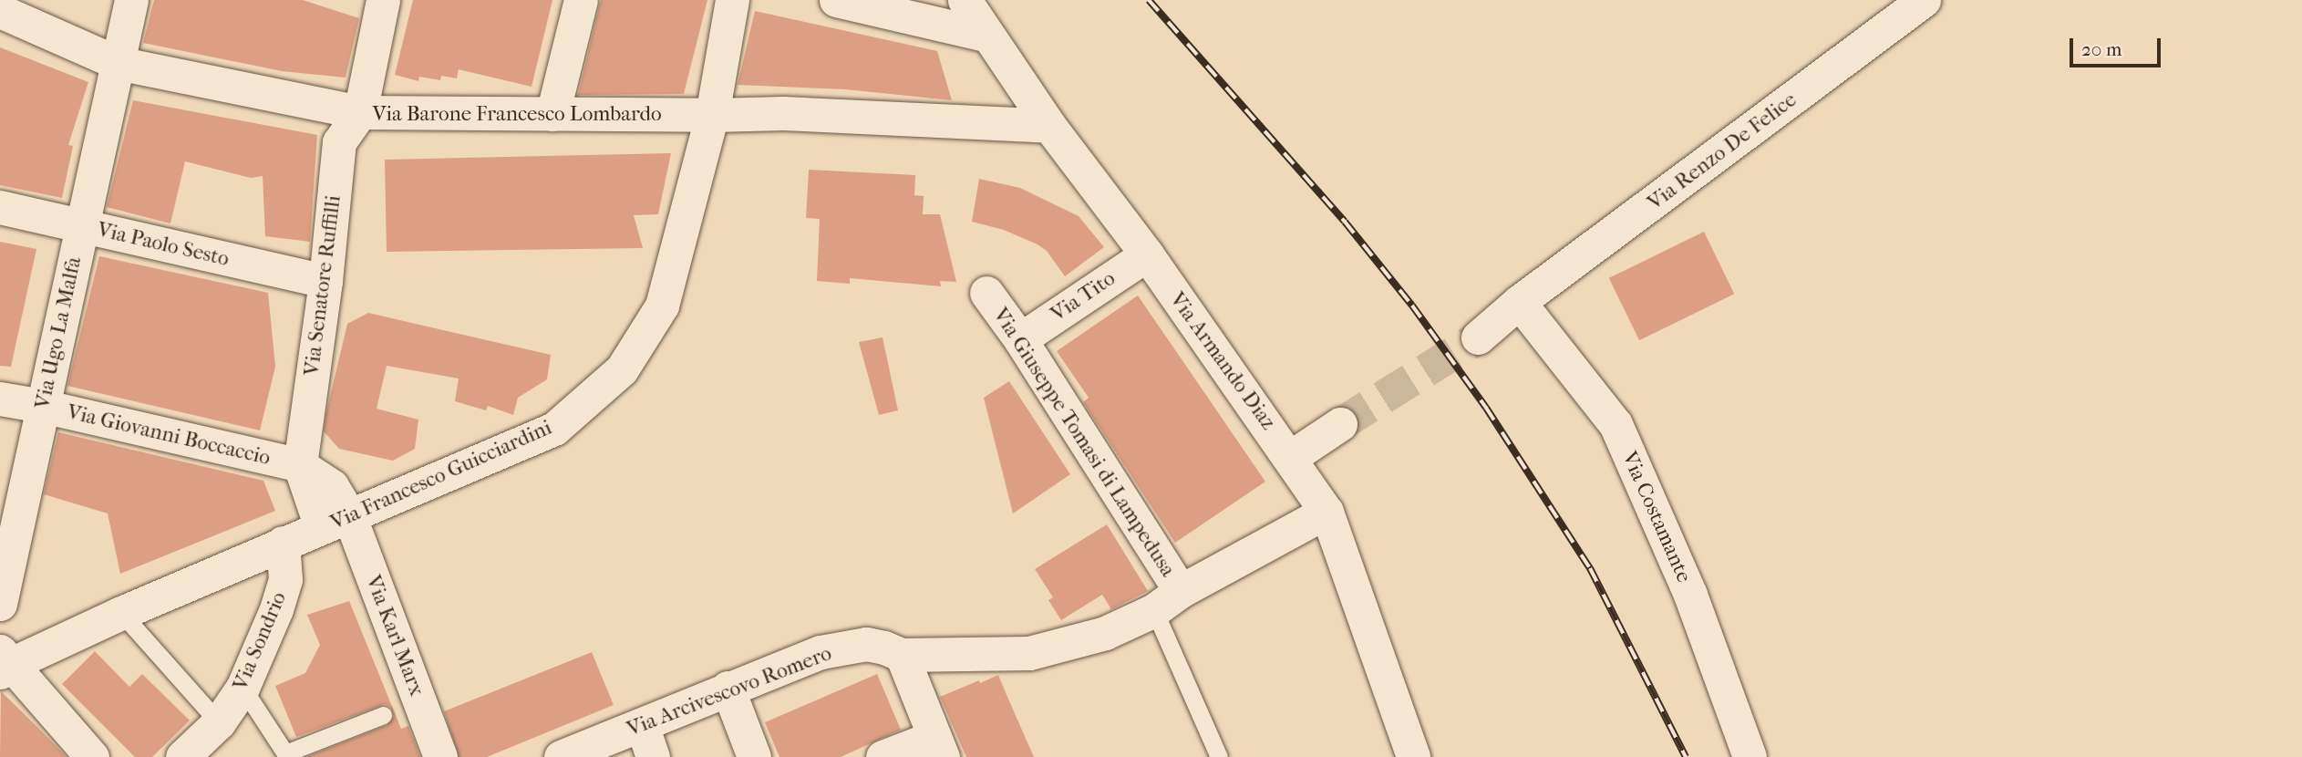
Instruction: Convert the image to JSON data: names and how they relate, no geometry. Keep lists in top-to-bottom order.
{
  "streets": {
    "street": [
      "Via Barone Francesco Lombardo",
      "Via Renzo De Felice",
      "Via Paolo Sesto",
      "Via Senatore Ruffilli",
      "Via Tito",
      "Via Ugo La Malfa",
      "Via Armando Diaz",
      "Via Giovanni Boccaccio",
      "Via Giuseppe Tomasi di Lampedusa",
      "Via Francesco Guicciardini",
      "Via Costamante",
      "Via Karl Marx",
      "Via Sondrio",
      "Via Arcivescovo Romero"
    ]
  },
  "crossings": [
    ["Via Barone Francesco Lombardo", "Via Senatore Ruffilli"],
    ["Via Barone Francesco Lombardo", "Via Ugo La Malfa"],
    ["Via Barone Francesco Lombardo", "Via Armando Diaz"],
    ["Via Barone Francesco Lombardo", "Via Francesco Guicciardini"],
    ["Via Renzo De Felice", "Via Costamante"],
    ["Via Paolo Sesto", "Via Senatore Ruffilli"],
    ["Via Paolo Sesto", "Via Ugo La Malfa"],
    ["Via Senatore Ruffilli", "Via Giovanni Boccaccio"],
    ["Via Senatore Ruffilli", "Via Karl Marx"],
    ["Via Tito", "Via Armando Diaz"],
    ["Via Tito", "Via Giuseppe Tomasi di Lampedusa"],
    ["Via Ugo La Malfa", "Via Giovanni Boccaccio"],
    ["Via Armando Diaz", "Via Arcivescovo Romero"],
    ["Via Giovanni Boccaccio", "Via Karl Marx"],
    ["Via Giuseppe Tomasi di Lampedusa", "Via Arcivescovo Romero"],
    ["Via Francesco Guicciardini", "Via Karl Marx"],
    ["Via Francesco Guicciardini", "Via Sondrio"]
  ],
  "scale_bar": "20 m"
}
